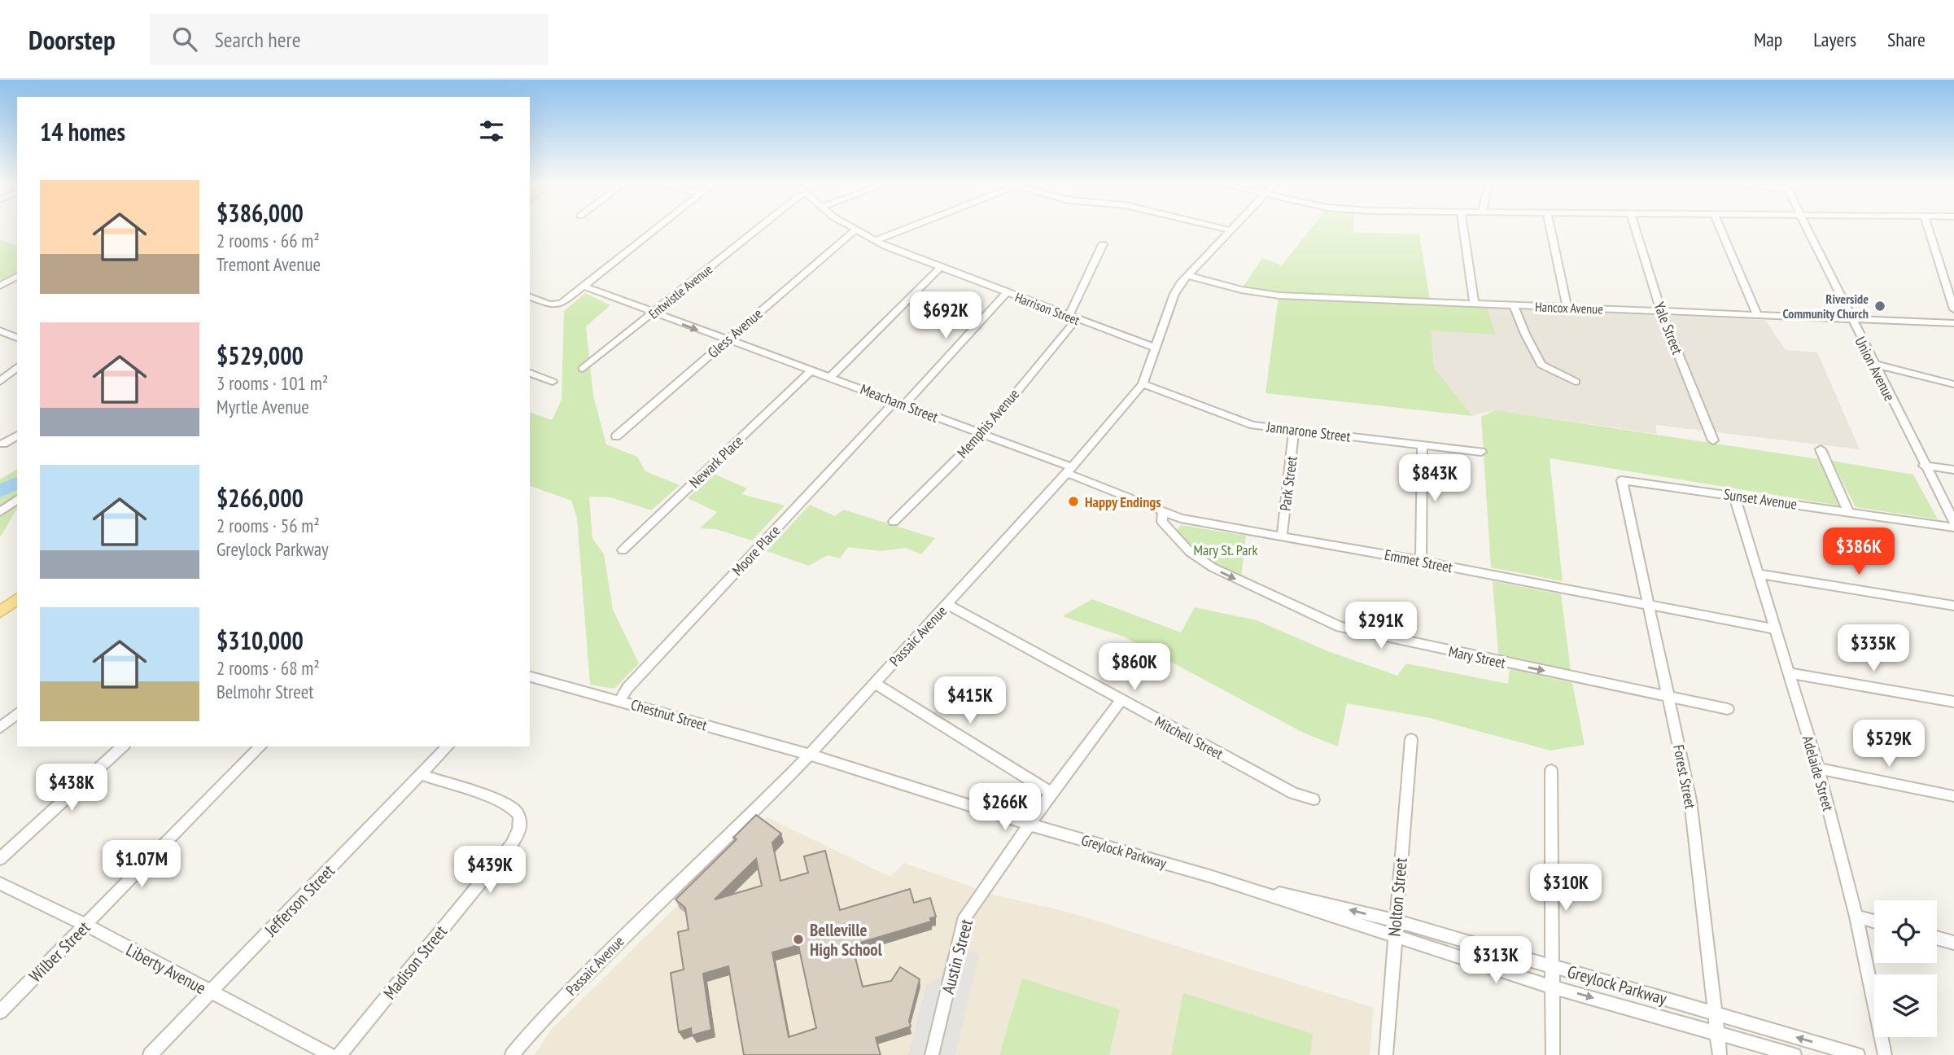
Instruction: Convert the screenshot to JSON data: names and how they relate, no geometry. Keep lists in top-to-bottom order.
{
  "streets": {
    "street": [
      "Entwistle Avenue",
      "Hancox Avenue",
      "Harrison Street",
      "Yale Street",
      "Gless Avenue",
      "Union Avenue",
      "Meacham Street",
      "Memphis Avenue",
      "Jannarone Street",
      "Newark Place",
      "Park Street",
      "Sunset Avenue",
      "Moore Place",
      "Emmet Street",
      "Passaic Avenue",
      "Mary Street",
      "Chestnut Street",
      "Mitchell Street",
      "Adelaide Street",
      "Forest Street",
      "Greylock Parkway",
      "Nolton Street",
      "Jefferson Street",
      "Wilber Street",
      "Austin Street",
      "Madison Street",
      "Liberty Avenue"
    ]
  },
  "crossings": [
    ["Entwistle Avenue", "Meacham Street"],
    ["Hancox Avenue", "Yale Street"],
    ["Hancox Avenue", "Union Avenue"],
    ["Hancox Avenue", "Passaic Avenue"],
    ["Harrison Street", "Gless Avenue"],
    ["Harrison Street", "Memphis Avenue"],
    ["Harrison Street", "Moore Place"],
    ["Harrison Street", "Passaic Avenue"],
    ["Gless Avenue", "Meacham Street"],
    ["Meacham Street", "Memphis Avenue"],
    ["Meacham Street", "Newark Place"],
    ["Meacham Street", "Moore Place"],
    ["Meacham Street", "Emmet Street"],
    ["Meacham Street", "Passaic Avenue"],
    ["Jannarone Street", "Park Street"],
    ["Jannarone Street", "Passaic Avenue"],
    ["Park Street", "Emmet Street"],
    ["Sunset Avenue", "Adelaide Street"],
    ["Sunset Avenue", "Forest Street"],
    ["Moore Place", "Chestnut Street"],
    ["Emmet Street", "Passaic Avenue"],
    ["Emmet Street", "Mary Street"],
    ["Emmet Street", "Adelaide Street"],
    ["Emmet Street", "Forest Street"],
    ["Passaic Avenue", "Chestnut Street"],
    ["Passaic Avenue", "Mitchell Street"],
    ["Passaic Avenue", "Greylock Parkway"],
    ["Mary Street", "Forest Street"],
    ["Chestnut Street", "Greylock Parkway"],
    ["Mitchell Street", "Austin Street"],
    ["Forest Street", "Greylock Parkway"],
    ["Greylock Parkway", "Nolton Street"],
    ["Greylock Parkway", "Austin Street"],
    ["Jefferson Street", "Madison Street"],
    ["Jefferson Street", "Liberty Avenue"],
    ["Wilber Street", "Liberty Avenue"]
  ],
  "one_way": ["Mary Street"],
  "parks": ["Mary St. Park"],
  "places": ["Riverside Community Church", "Happy Endings", "Belleville High School"],
  "page": {
    "header": "Doorstep",
    "search": "Search here",
    "nav": ["Map", "Layers", "Share"],
    "heading": "14 homes",
    "list": [
      {
        "name": "$386,000",
        "note": "2 rooms · 66 m² · Tremont Avenue"
      },
      {
        "name": "$529,000",
        "note": "3 rooms · 101 m² · Myrtle Avenue"
      },
      {
        "name": "$266,000",
        "note": "2 rooms · 56 m² · Greylock Parkway"
      },
      {
        "name": "$310,000",
        "note": "2 rooms · 68 m² · Belmohr Street"
      }
    ],
    "price": [
      "$692K",
      "$843K",
      "$386K",
      "$291K",
      "$335K",
      "$860K",
      "$415K",
      "$529K",
      "$438K",
      "$266K",
      "$1.07M",
      "$439K",
      "$310K",
      "$313K"
    ]
  }
}
